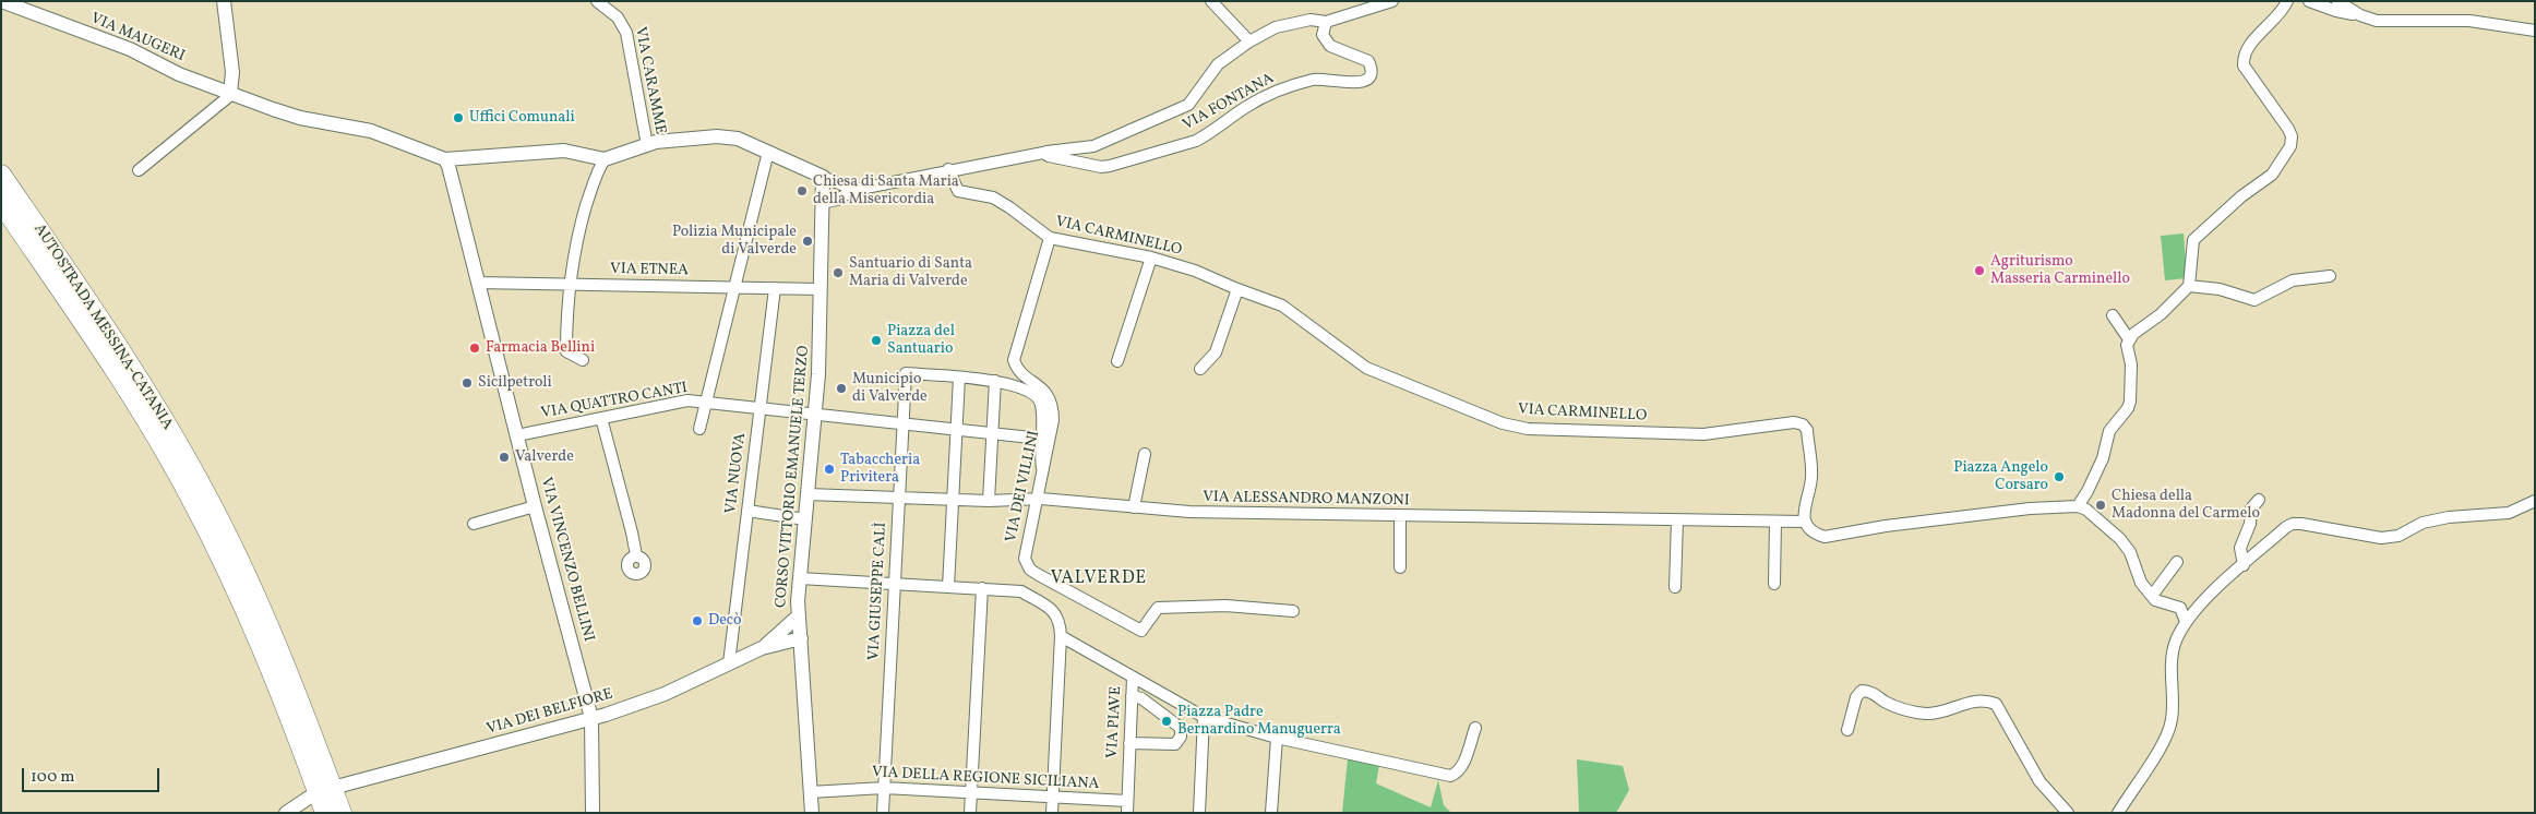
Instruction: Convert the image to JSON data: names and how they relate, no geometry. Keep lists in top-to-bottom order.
{
  "streets": {
    "highway": ["AUTOSTRADA MESSINA-CATANIA"],
    "street": [
      "VIA MAUGERI",
      "VIA CARAMME",
      "VIA FONTANA",
      "VIA CARMINELLO",
      "VIA ETNEA",
      "VIA QUATTRO CANTI",
      "VIA NUOVA",
      "CORSO VITTORIO EMANUELE TERZO",
      "VIA DEI VILLINI",
      "VIA ALESSANDRO MANZONI",
      "VIA VINCENZO BELLINI",
      "VIA GIUSEPPE CALÌ",
      "VIA DEI BELFIORE",
      "VIA PIAVE",
      "VIA DELLA REGIONE SICILIANA"
    ]
  },
  "crossings": [
    ["VIA MAUGERI", "VIA VINCENZO BELLINI"],
    ["VIA FONTANA", "VIA CARMINELLO"],
    ["VIA FONTANA", "CORSO VITTORIO EMANUELE TERZO"],
    ["VIA CARMINELLO", "VIA DEI VILLINI"],
    ["VIA CARMINELLO", "VIA ALESSANDRO MANZONI"],
    ["VIA ETNEA", "VIA NUOVA"],
    ["VIA ETNEA", "CORSO VITTORIO EMANUELE TERZO"],
    ["VIA ETNEA", "VIA VINCENZO BELLINI"],
    ["VIA QUATTRO CANTI", "VIA NUOVA"],
    ["VIA QUATTRO CANTI", "CORSO VITTORIO EMANUELE TERZO"],
    ["VIA QUATTRO CANTI", "VIA VINCENZO BELLINI"],
    ["VIA QUATTRO CANTI", "VIA GIUSEPPE CALÌ"],
    ["VIA NUOVA", "VIA DEI BELFIORE"],
    ["CORSO VITTORIO EMANUELE TERZO", "VIA ALESSANDRO MANZONI"],
    ["CORSO VITTORIO EMANUELE TERZO", "VIA DELLA REGIONE SICILIANA"],
    ["VIA DEI VILLINI", "VIA ALESSANDRO MANZONI"],
    ["VIA ALESSANDRO MANZONI", "VIA GIUSEPPE CALÌ"],
    ["VIA VINCENZO BELLINI", "VIA DEI BELFIORE"],
    ["VIA GIUSEPPE CALÌ", "VIA DELLA REGIONE SICILIANA"],
    ["VIA PIAVE", "VIA DELLA REGIONE SICILIANA"]
  ],
  "districts": ["VALVERDE"],
  "places": [
    "Uffici Comunali",
    "Chiesa di Santa Maria della Misericordia",
    "Polizia Municipale di Valverde",
    "Agriturismo Masseria Carminello",
    "Santuario di Santa Maria di Valverde",
    "Piazza del Santuario",
    "Farmacia Bellini",
    "Sicilpetroli",
    "Municipio di Valverde",
    "Valverde",
    "Tabaccheria Privitera",
    "Piazza Angelo Corsaro",
    "Chiesa della Madonna del Carmelo",
    "Decò",
    "Piazza Padre Bernardino Manuguerra"
  ],
  "scale_bar": "100 m"
}
